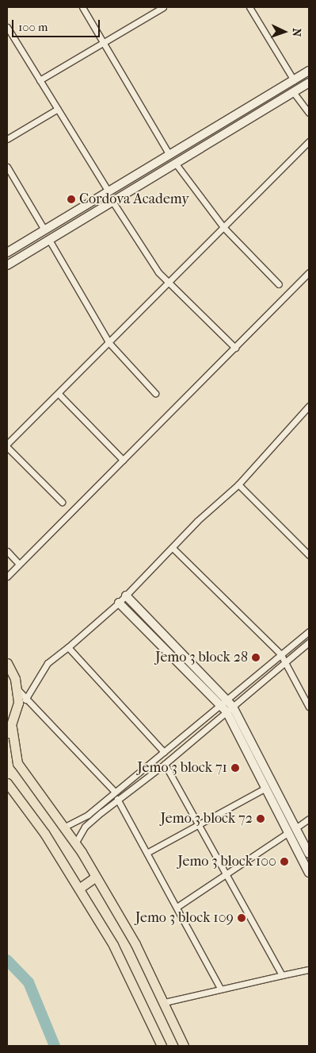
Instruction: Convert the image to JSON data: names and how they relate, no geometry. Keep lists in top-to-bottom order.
{
  "places": [
    "Cordova Academy",
    "Jemo 3 block 28",
    "Jemo 3 block 71",
    "Jemo 3 block 72",
    "Jemo 3 block 100",
    "Jemo 3 block 109"
  ],
  "scale_bar": "100 m",
  "north": "right"
}
